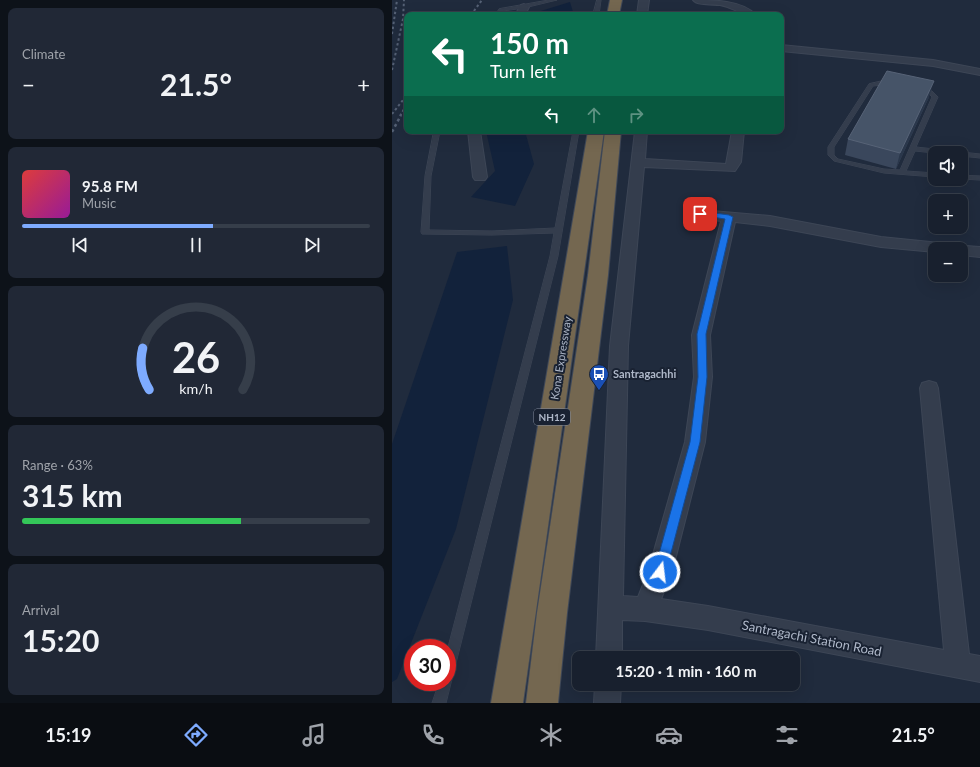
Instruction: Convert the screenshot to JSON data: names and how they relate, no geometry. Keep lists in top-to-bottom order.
{
  "streets": {
    "highway": ["Kona Expressway", "NH12"],
    "street": ["Santragachi Station Road"]
  },
  "places": {
    "bus stop": ["Santragachhi"]
  },
  "page": {
    "tile": [
      "Climate",
      ["Range · 63%", "315 km"],
      ["Arrival", "15:20"]
    ],
    "turn": ["150 m", "Turn left"],
    "heat": ["−", "21.5°", "+"],
    "map_buttons": ["+", "−"],
    "song": ["95.8 FM", "Music"],
    "limit": "30",
    "trip": "15:20 · 1 min · 160 m",
    "tabs": ["15:19", "21.5°"],
    "gauge": ["26", "km/h"]
  }
}
